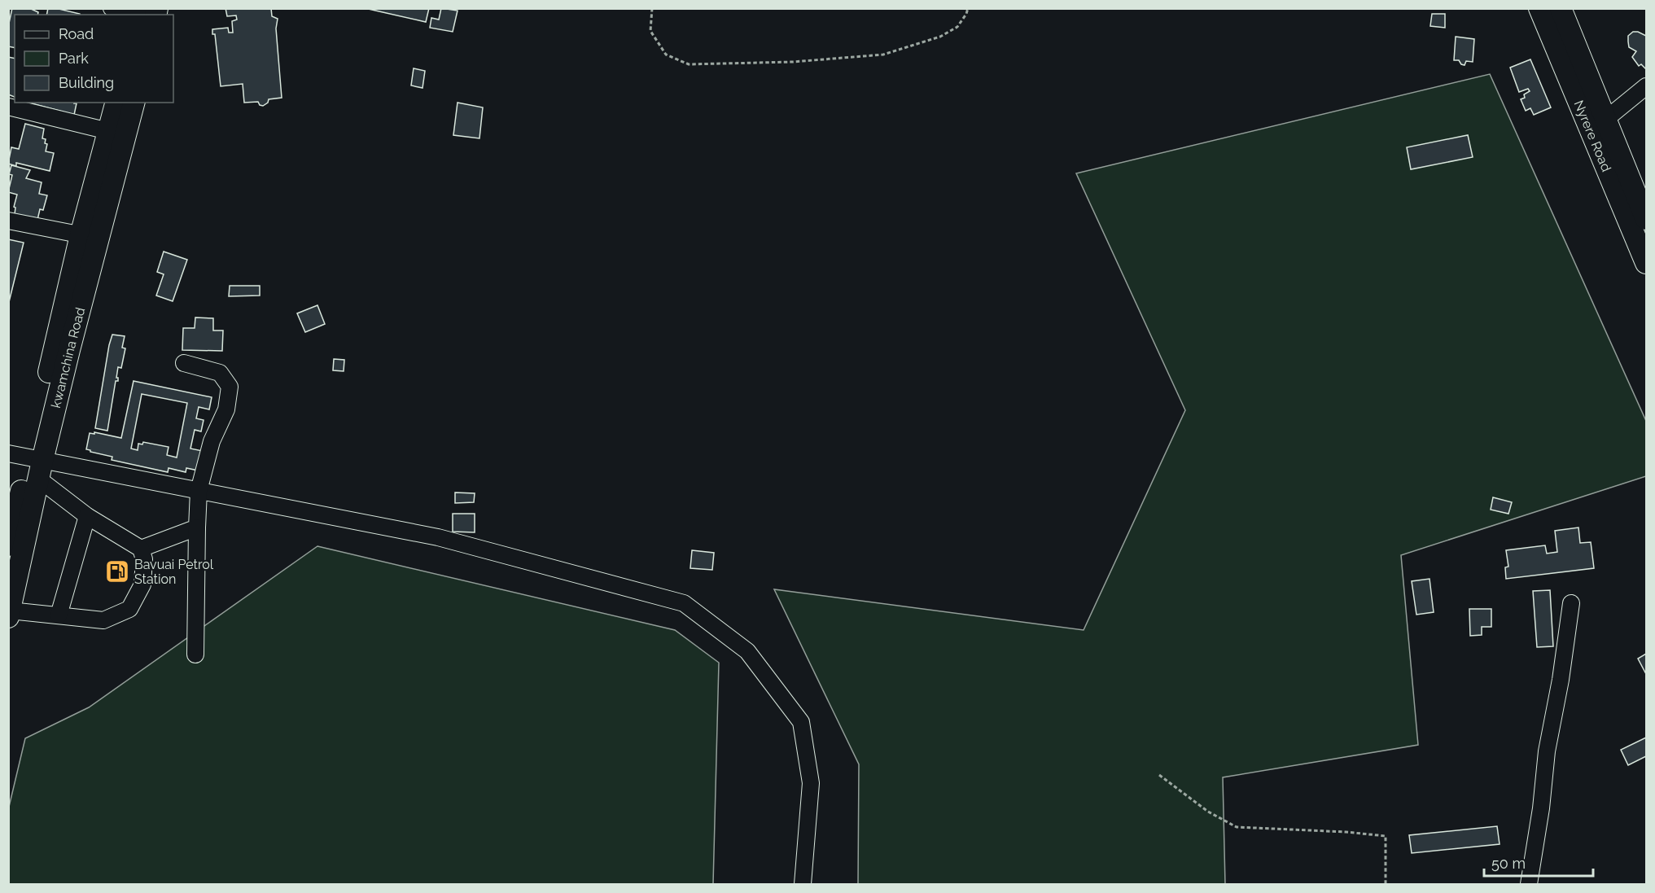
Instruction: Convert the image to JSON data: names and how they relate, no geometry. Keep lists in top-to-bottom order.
{
  "streets": {
    "main road": ["Nyrere Road", "kwamchina Road"]
  },
  "places": {
    "fuel station": ["Bavuai Petrol Station"]
  },
  "legend": ["Road", "Park", "Building"],
  "scale_bar": "50 m"
}
